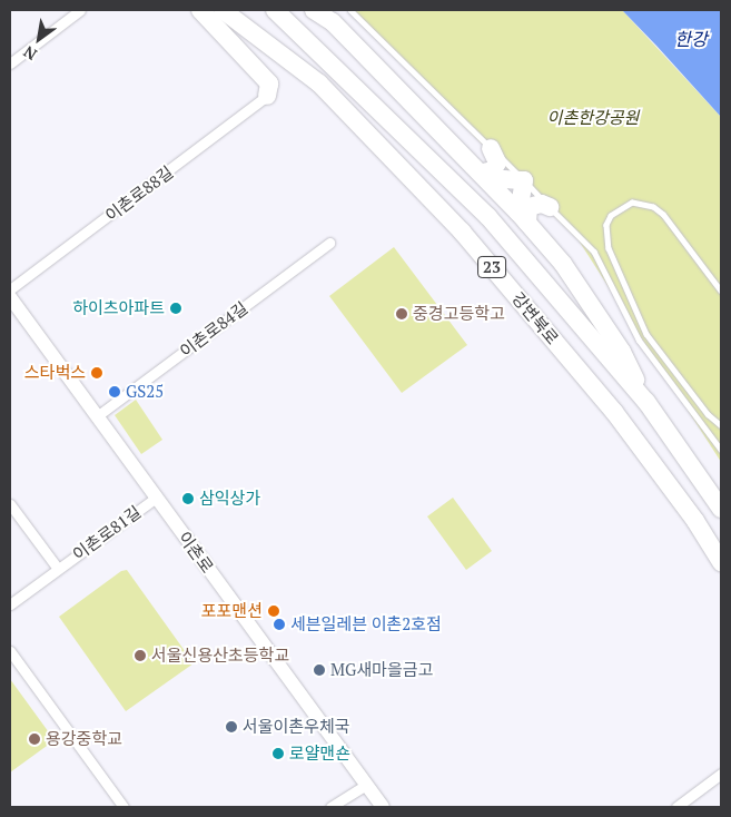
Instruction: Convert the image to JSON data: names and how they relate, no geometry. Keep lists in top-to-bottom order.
{
  "streets": {
    "highway": ["23", "강변북로"],
    "street": [
      "이촌로88길",
      "이촌로84길",
      "이촌로81길",
      "이촌로"
    ]
  },
  "crossings": [
    ["이촌로84길", "이촌로"],
    ["이촌로81길", "이촌로"]
  ],
  "water": ["한강"],
  "parks": ["이촌한강공원"],
  "places": [
    "하이츠아파트",
    "중경고등학고",
    "스타벅스",
    "GS25",
    "삼익상가",
    "포포맨션",
    "세븐일레븐 이촌2호점",
    "서울신용산초등학교",
    "MG새마을금고",
    "서울이촌우체국",
    "용강중학교",
    "로얄맨숀"
  ],
  "north": "bottom left"
}
